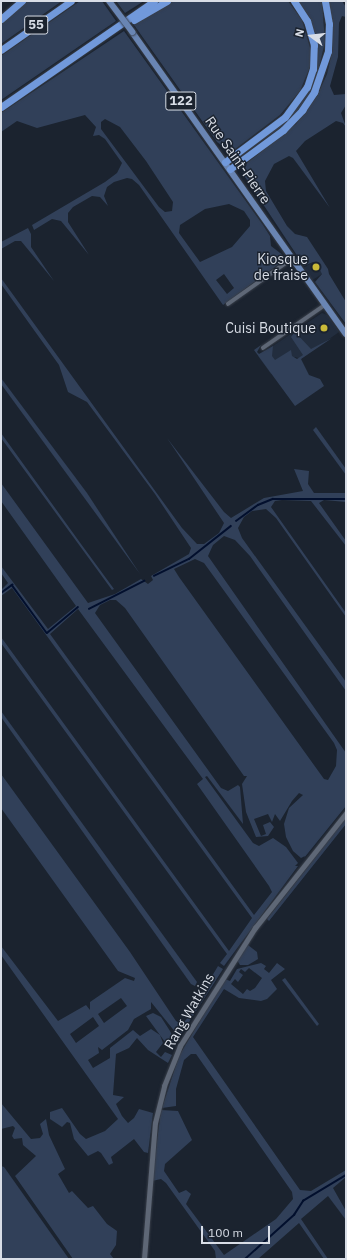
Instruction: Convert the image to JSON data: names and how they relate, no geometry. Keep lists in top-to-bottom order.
{
  "streets": {
    "highway": ["55"],
    "main road": ["122", "Rue Saint-Pierre"],
    "street": ["Rang Watkins"]
  },
  "places": ["Kiosque de fraise", "Cuisi Boutique"],
  "scale_bar": "100 m",
  "north": "left"
}
